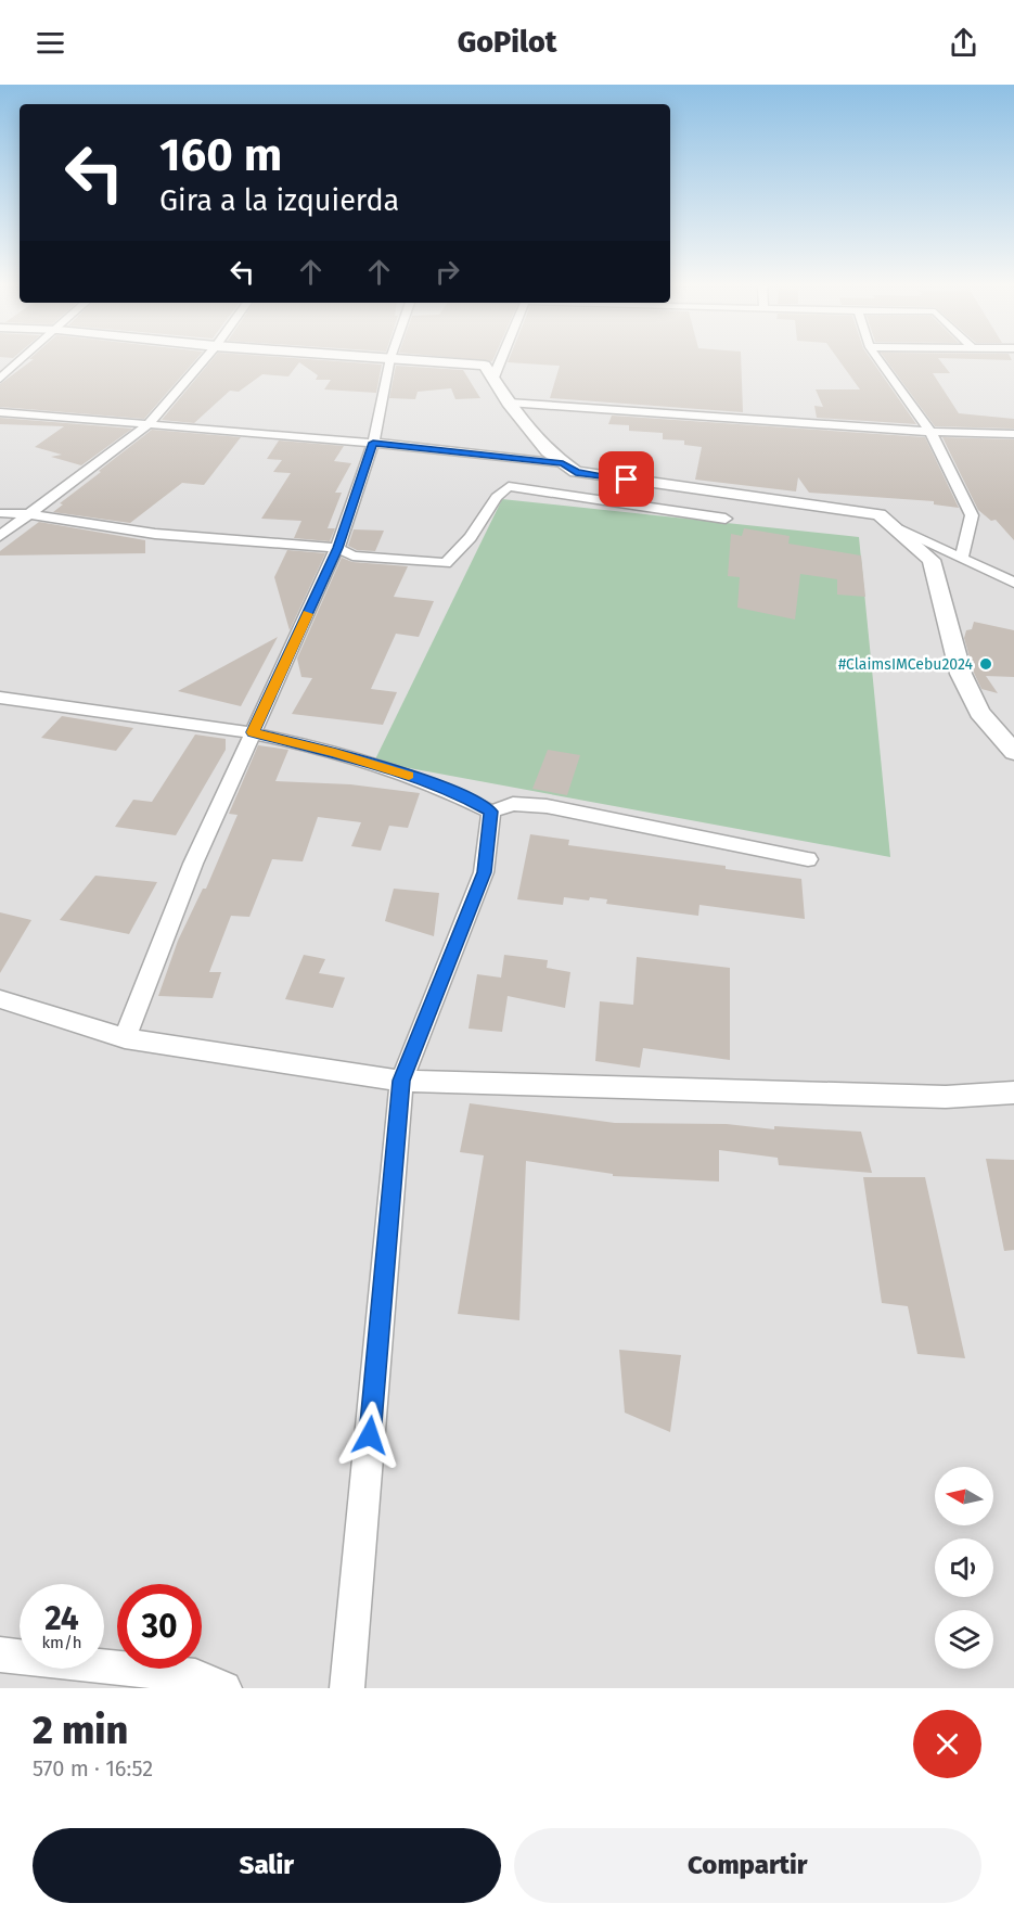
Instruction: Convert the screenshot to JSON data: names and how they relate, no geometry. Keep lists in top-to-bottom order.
{
  "places": ["#ClaimsIMCebu2024"],
  "north": "left",
  "page": {
    "header": "GoPilot",
    "turn": ["160 m", "Gira a la izquierda"],
    "speed": "24 km/h",
    "limit": "30",
    "heading": ["2 min", "570 m · 16:52"],
    "buttons": ["Salir", "Compartir"]
  }
}
